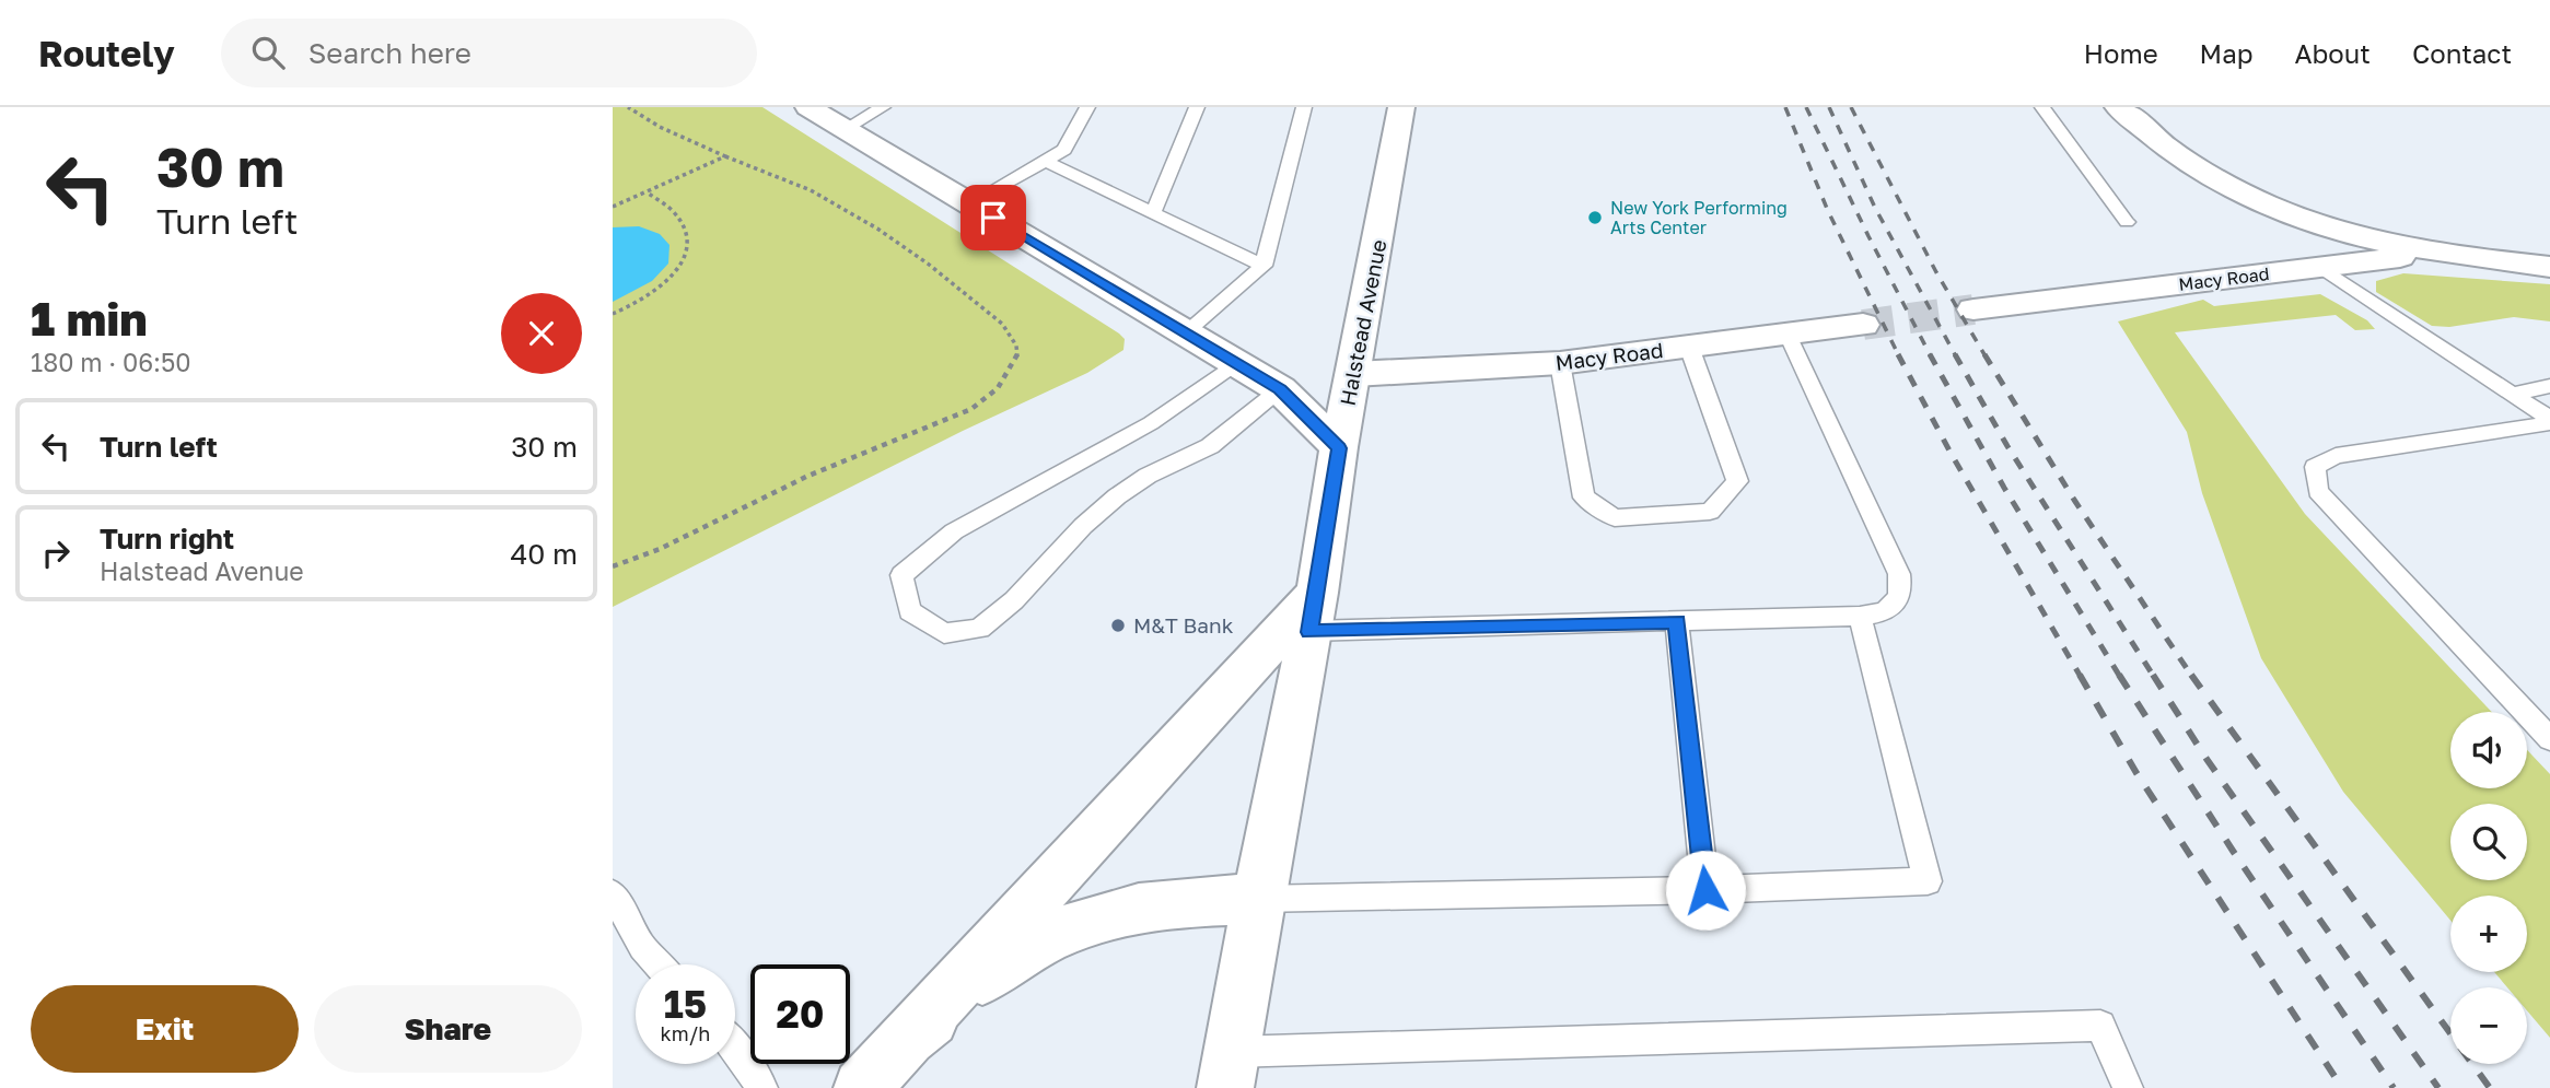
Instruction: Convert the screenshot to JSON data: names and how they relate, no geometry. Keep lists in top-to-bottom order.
{
  "streets": {
    "street": ["Macy Road", "Halstead Avenue"]
  },
  "crossings": [
    ["Macy Road", "Halstead Avenue"]
  ],
  "places": ["New York Performing Arts Center", "M&T Bank"],
  "page": {
    "header": "Routely",
    "search": "Search here",
    "nav": [
      "Home",
      "Map",
      "About",
      "Contact"
    ],
    "turn": ["30 m", "Turn left"],
    "heading": ["1 min", "180 m · 06:50"],
    "list": [
      {
        "name": "Turn left",
        "value": "30 m"
      },
      {
        "name": "Turn right",
        "note": "Halstead Avenue",
        "value": "40 m"
      }
    ],
    "map_buttons": ["+", "−"],
    "speed": "15 km/h",
    "limit": "20",
    "buttons": ["Exit", "Share"]
  }
}
